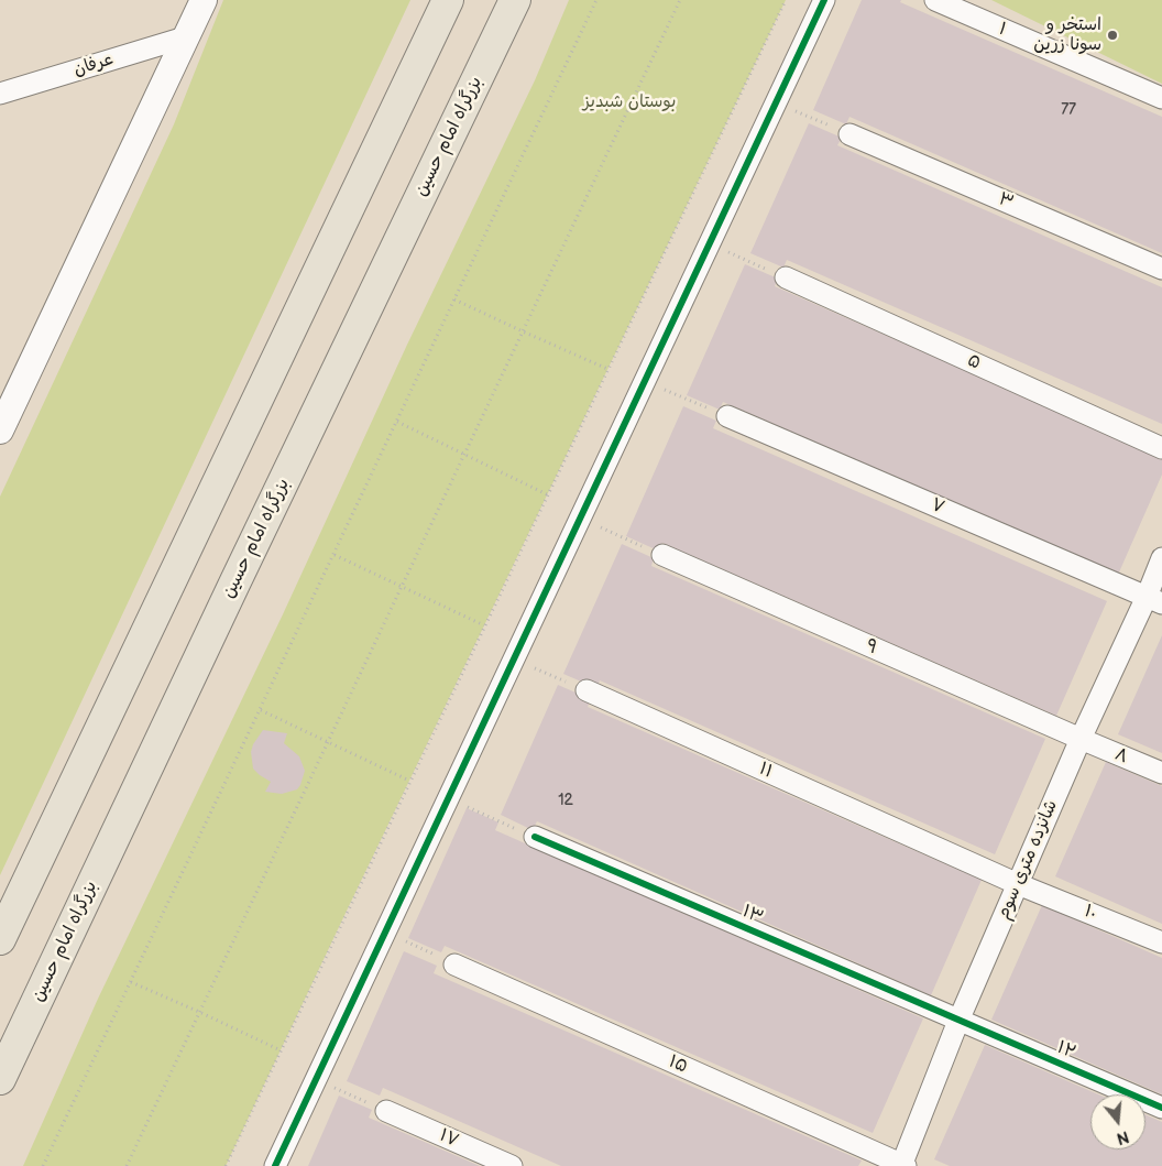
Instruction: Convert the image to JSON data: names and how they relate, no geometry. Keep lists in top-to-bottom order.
{
  "streets": {
    "highway": ["بزرگراه امام حسین"],
    "street": [
      "۱",
      "عرفان",
      "۳",
      "۵",
      "۷",
      "۹",
      "۸",
      "۱۱",
      "شانزده متری سوم",
      "۱۰",
      "۱۳",
      "۱۲",
      "۱۵",
      "۱۷"
    ]
  },
  "crossings": [
    ["۷", "شانزده متری سوم"],
    ["۹", "۸"],
    ["۹", "شانزده متری سوم"],
    ["۸", "شانزده متری سوم"],
    ["۱۱", "شانزده متری سوم"],
    ["۱۱", "۱۰"],
    ["شانزده متری سوم", "۱۰"],
    ["شانزده متری سوم", "۱۳"],
    ["شانزده متری سوم", "۱۲"],
    ["شانزده متری سوم", "۱۵"],
    ["۱۳", "۱۲"]
  ],
  "parks": ["بوستان شبدیز"],
  "places": ["استخر و سونا زرین"],
  "house_numbers": ["77", "12"],
  "north": "bottom"
}
